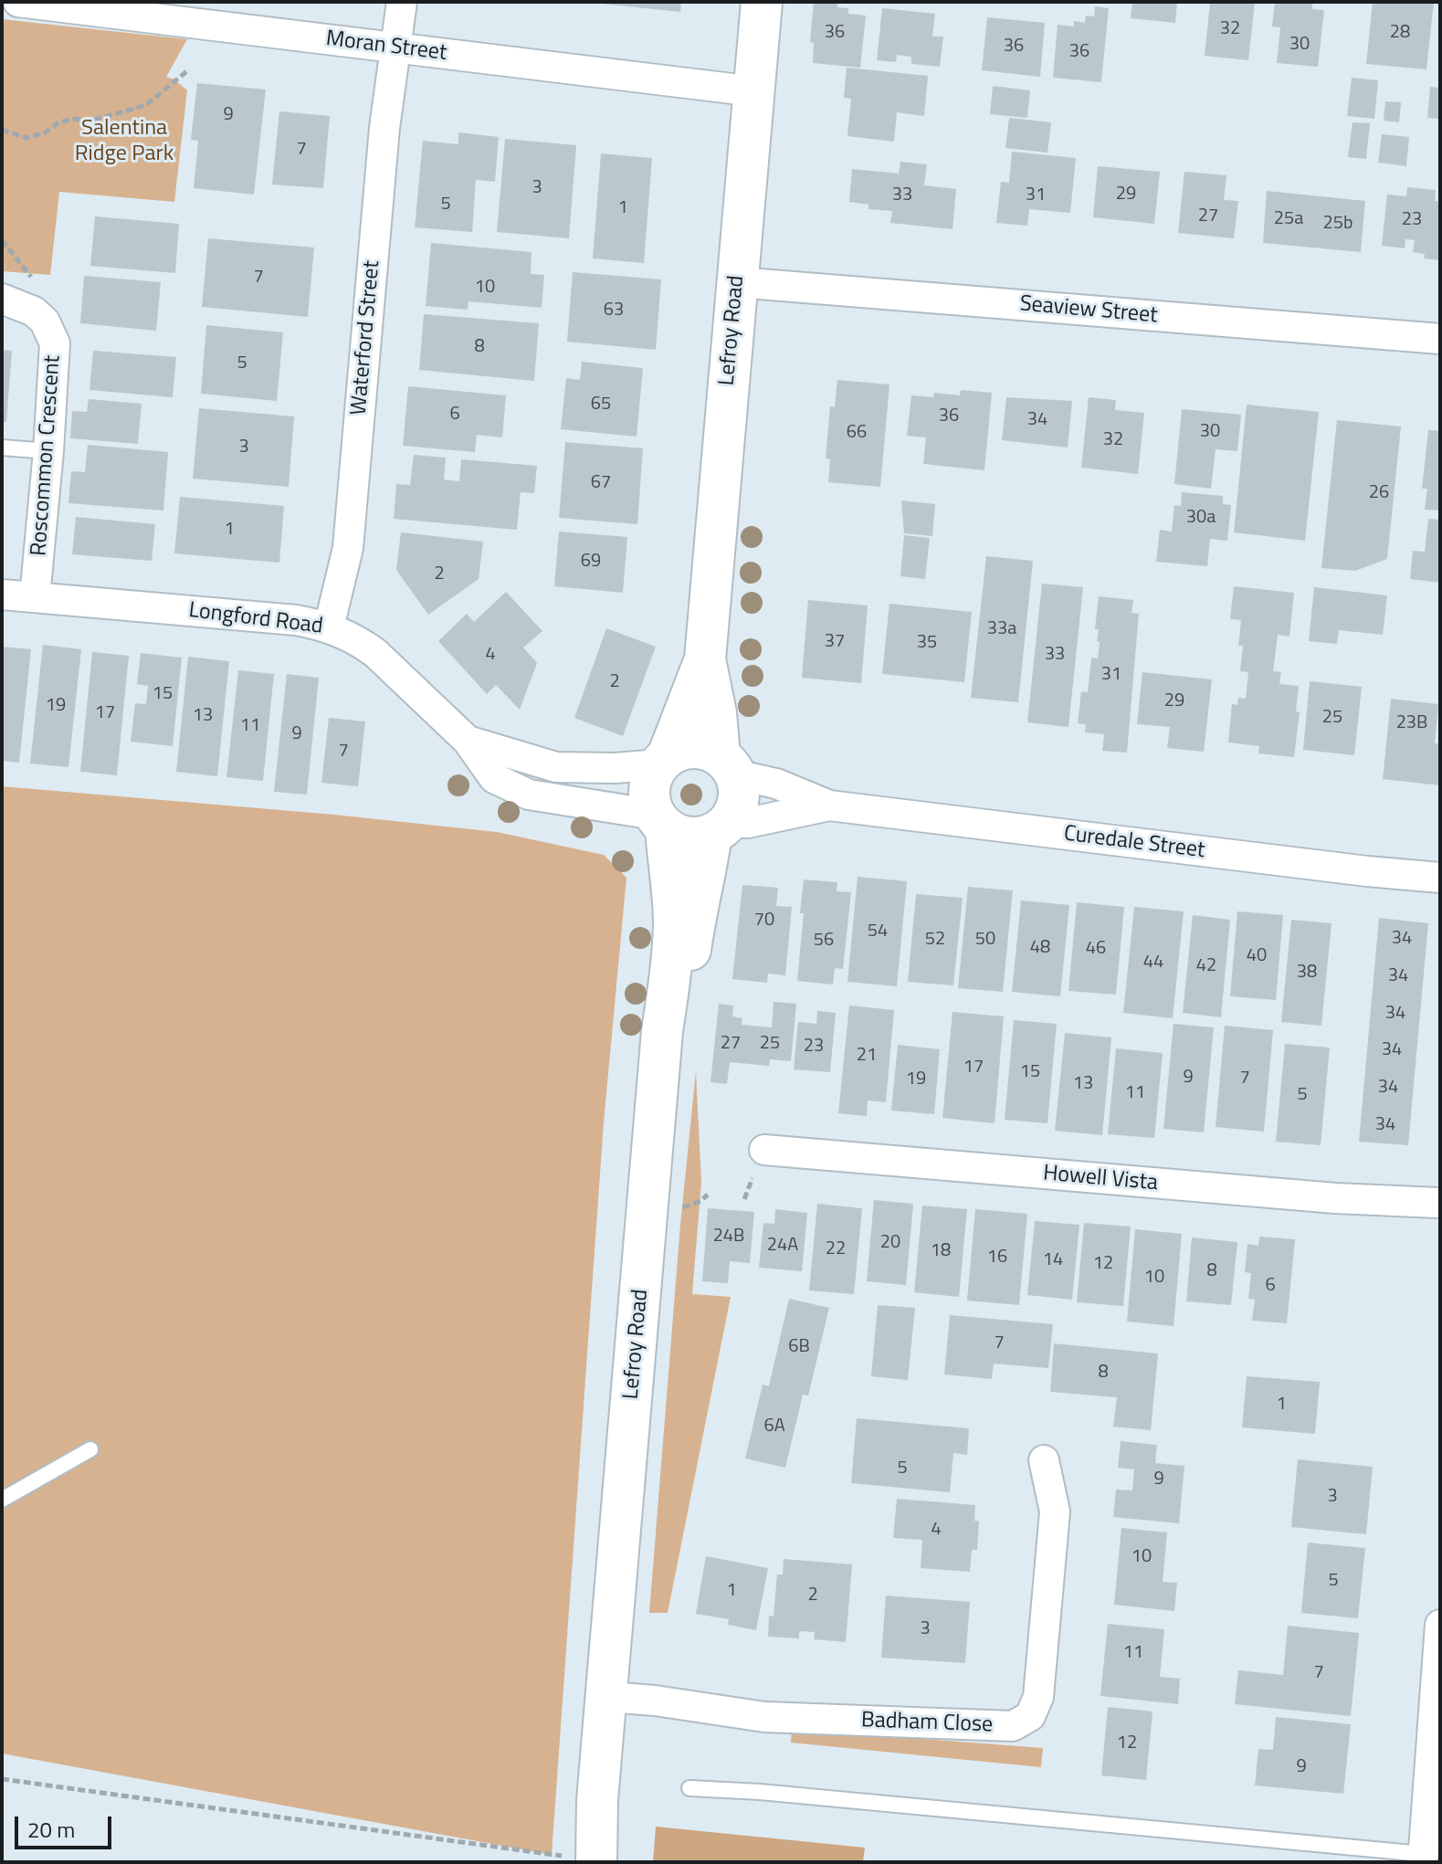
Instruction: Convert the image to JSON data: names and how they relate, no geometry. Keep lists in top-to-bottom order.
{
  "streets": {
    "street": [
      "Moran Street",
      "Seaview Street",
      "Lefroy Road",
      "Waterford Street",
      "Roscommon Crescent",
      "Longford Road",
      "Curedale Street",
      "Howell Vista",
      "Badham Close"
    ]
  },
  "crossings": [
    ["Moran Street", "Lefroy Road"],
    ["Moran Street", "Waterford Street"],
    ["Seaview Street", "Lefroy Road"],
    ["Lefroy Road", "Longford Road"],
    ["Lefroy Road", "Curedale Street"],
    ["Lefroy Road", "Badham Close"],
    ["Waterford Street", "Longford Road"],
    ["Roscommon Crescent", "Longford Road"],
    ["Longford Road", "Curedale Street"]
  ],
  "parks": ["Salentina Ridge Park"],
  "house_numbers": [
    "32",
    "36",
    "28",
    "30",
    "36",
    "36",
    "9",
    "7",
    "3",
    "29",
    "33",
    "31",
    "5",
    "1",
    "27",
    "25a",
    "23",
    "25b",
    "7",
    "10",
    "63",
    "8",
    "5",
    "65",
    "6",
    "36",
    "34",
    "30",
    "66",
    "32",
    "3",
    "67",
    "26",
    "30a",
    "1",
    "69",
    "2",
    "33a",
    "37",
    "35",
    "4",
    "33",
    "31",
    "2",
    "15",
    "29",
    "19",
    "17",
    "13",
    "25",
    "23B",
    "11",
    "9",
    "7",
    "70",
    "54",
    "34",
    "52",
    "50",
    "56",
    "48",
    "46",
    "40",
    "44",
    "42",
    "38",
    "34",
    "34",
    "27",
    "25",
    "23",
    "34",
    "21",
    "17",
    "15",
    "9",
    "7",
    "19",
    "13",
    "34",
    "11",
    "5",
    "34",
    "24B",
    "20",
    "24A",
    "22",
    "18",
    "16",
    "14",
    "12",
    "8",
    "10",
    "6",
    "7",
    "6B",
    "8",
    "1",
    "6A",
    "5",
    "9",
    "3",
    "4",
    "10",
    "5",
    "1",
    "2",
    "3",
    "11",
    "7",
    "12",
    "9"
  ],
  "scale_bar": "20 m"
}
